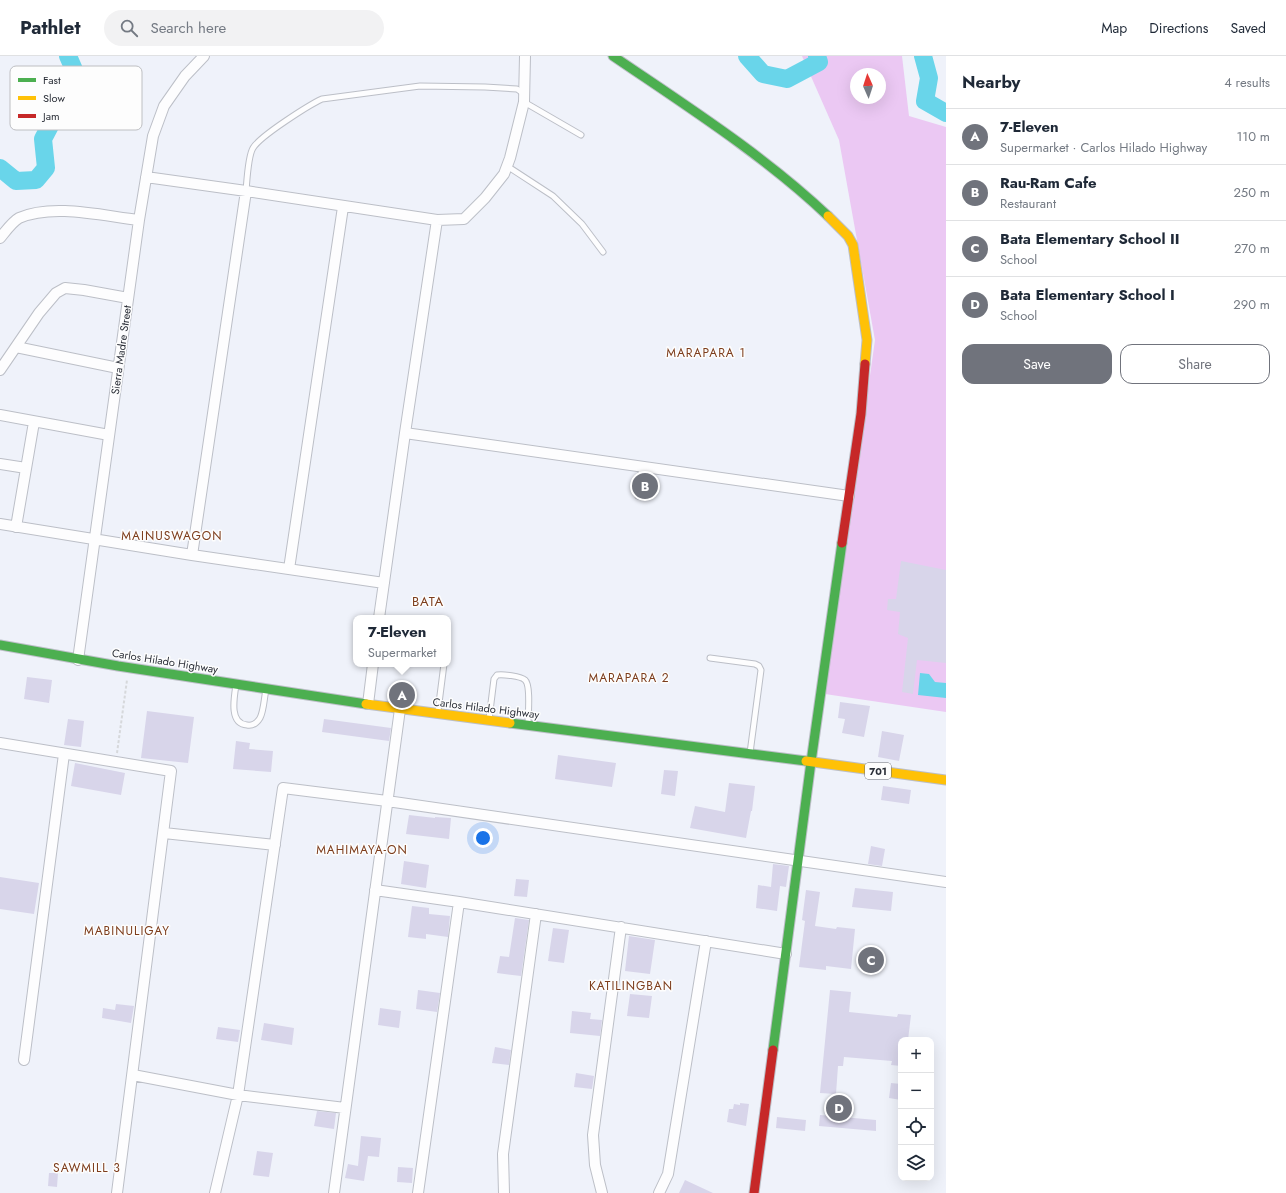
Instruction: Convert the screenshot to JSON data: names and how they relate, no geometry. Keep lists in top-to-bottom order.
{
  "streets": {
    "street": ["Sierra Madre Street", "Carlos Hilado Highway", "701"]
  },
  "crossings": [
    ["Sierra Madre Street", "Carlos Hilado Highway"]
  ],
  "districts": [
    "MARAPARA 1",
    "MAINUSWAGON",
    "BATA",
    "MARAPARA 2",
    "MAHIMAYA-ON",
    "MABINULIGAY",
    "KATILINGBAN",
    "SAWMILL 3"
  ],
  "legend": ["Fast", "Slow", "Jam"],
  "north": "top",
  "page": {
    "header": "Pathlet",
    "search": "Search here",
    "nav": ["Map", "Directions", "Saved"],
    "heading": ["Nearby", "4 results"],
    "list": [
      {
        "mark": "A",
        "name": "7-Eleven",
        "note": "Supermarket · Carlos Hilado Highway",
        "value": "110 m"
      },
      {
        "mark": "B",
        "name": "Rau-Ram Cafe",
        "note": "Restaurant",
        "value": "250 m"
      },
      {
        "mark": "C",
        "name": "Bata Elementary School II",
        "note": "School",
        "value": "270 m"
      },
      {
        "mark": "D",
        "name": "Bata Elementary School I",
        "note": "School",
        "value": "290 m"
      }
    ],
    "buttons": ["Save", "Share"],
    "pins": [
      "B",
      "A",
      "C",
      "D"
    ],
    "popup": ["7-Eleven", "Supermarket"],
    "map_buttons": ["+", "−"]
  }
}
